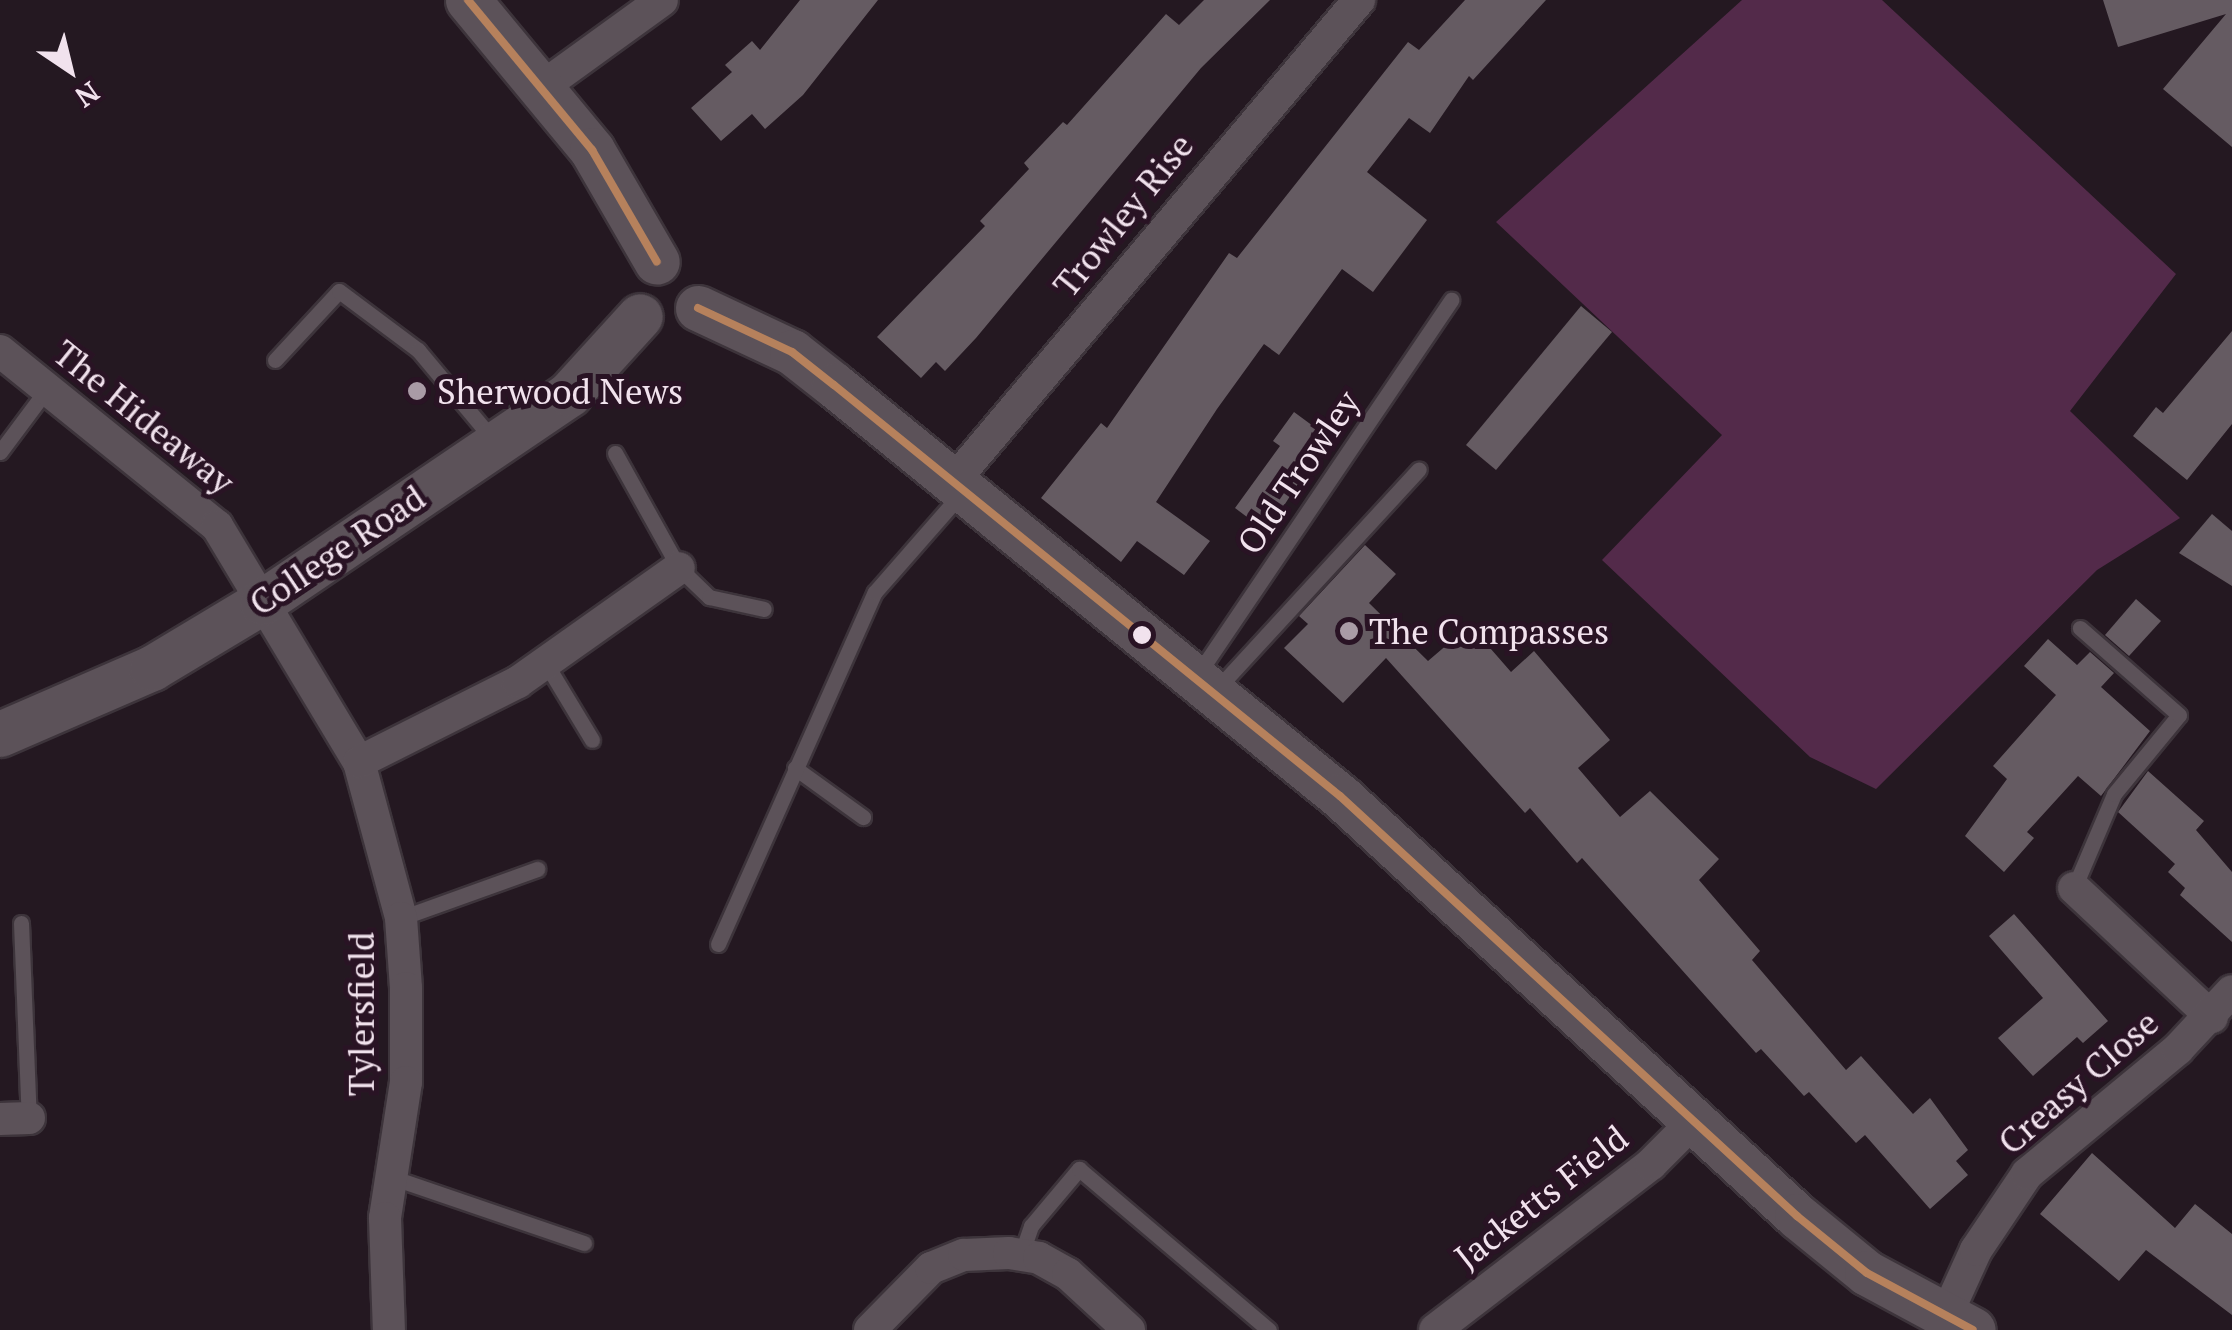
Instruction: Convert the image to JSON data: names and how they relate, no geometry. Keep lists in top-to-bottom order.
{
  "streets": {
    "street": [
      "Trowley Rise",
      "The Hideaway",
      "College Road",
      "Tylersfield",
      "Creasy Close",
      "Jacketts Field"
    ],
    "lane": ["Old Trowley"]
  },
  "crossings": [
    ["The Hideaway", "College Road"],
    ["The Hideaway", "Tylersfield"],
    ["College Road", "Tylersfield"]
  ],
  "places": ["Sherwood News", "The Compasses"],
  "north": "bottom right"
}
